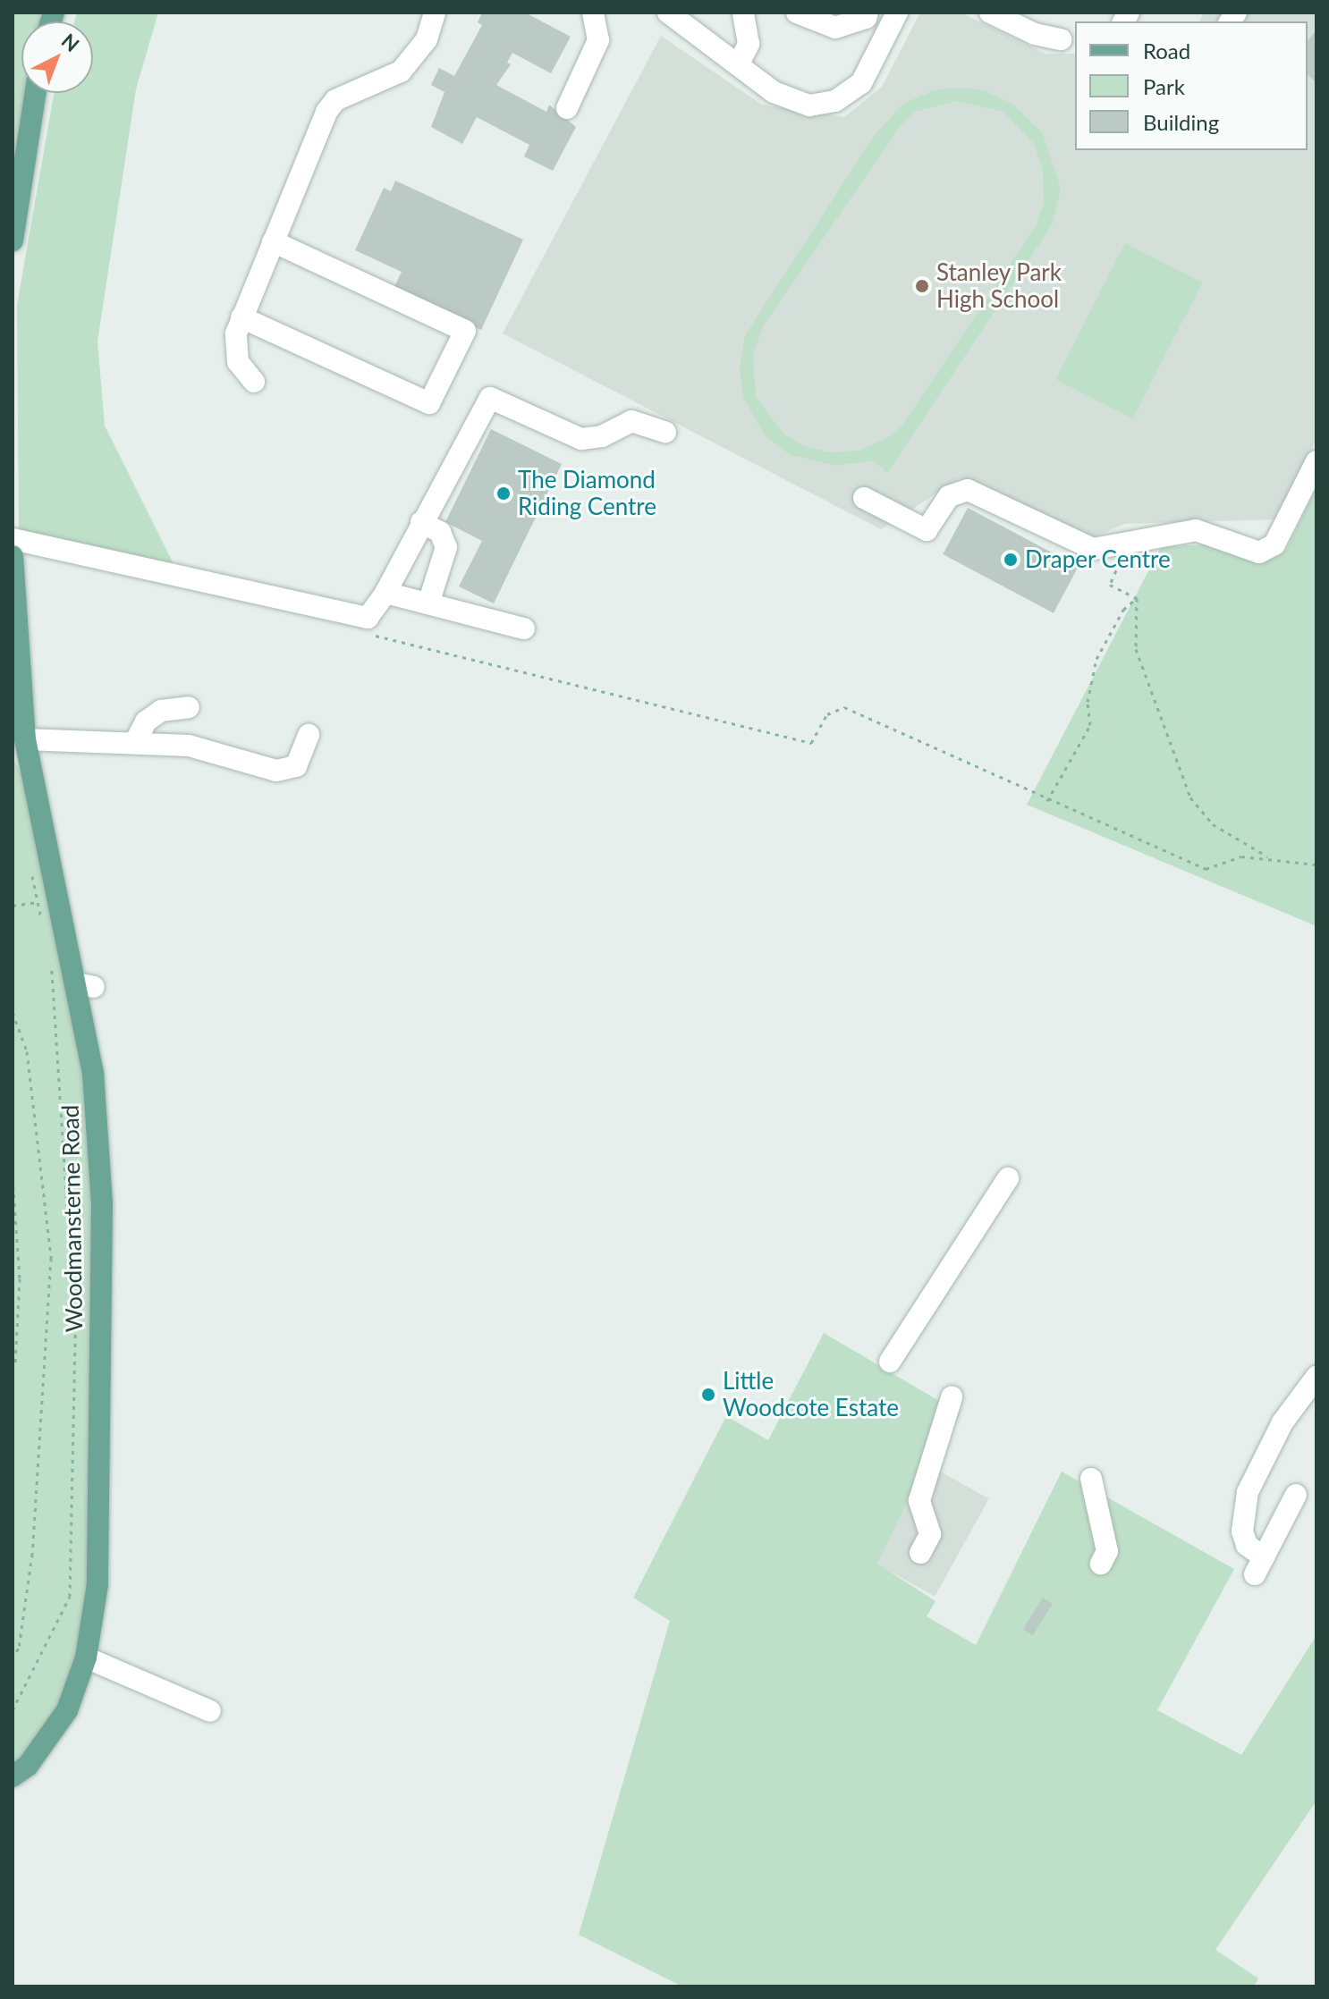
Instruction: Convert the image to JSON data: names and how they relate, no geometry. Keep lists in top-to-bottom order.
{
  "streets": {
    "main road": ["Woodmansterne Road"]
  },
  "places": [
    "Stanley Park High School",
    "The Diamond Riding Centre",
    "Draper Centre",
    "Little Woodcote Estate"
  ],
  "legend": ["Road", "Park", "Building"],
  "north": "top right"
}
